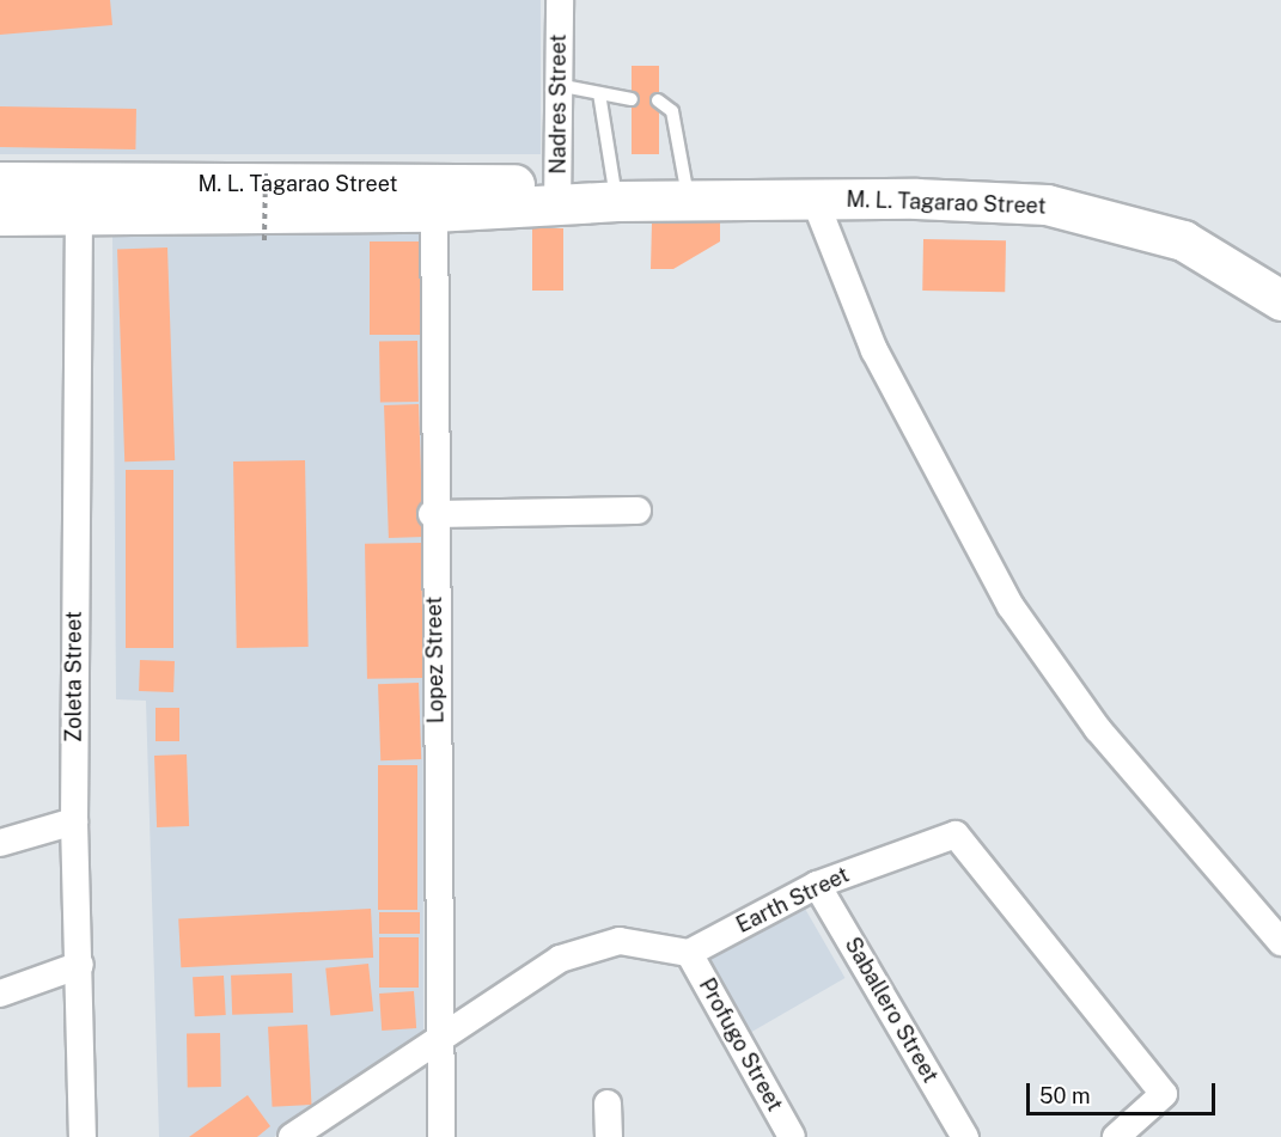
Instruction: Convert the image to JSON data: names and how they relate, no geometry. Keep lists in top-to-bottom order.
{
  "streets": {
    "main road": ["M. L. Tagarao Street"],
    "street": [
      "Nadres Street",
      "Lopez Street",
      "Zoleta Street",
      "Earth Street",
      "Saballero Street",
      "Profugo Street"
    ]
  },
  "crossings": [
    ["Nadres Street", "M. L. Tagarao Street"],
    ["M. L. Tagarao Street", "Lopez Street"],
    ["M. L. Tagarao Street", "Zoleta Street"],
    ["Earth Street", "Saballero Street"],
    ["Earth Street", "Profugo Street"]
  ],
  "scale_bar": "50 m"
}
